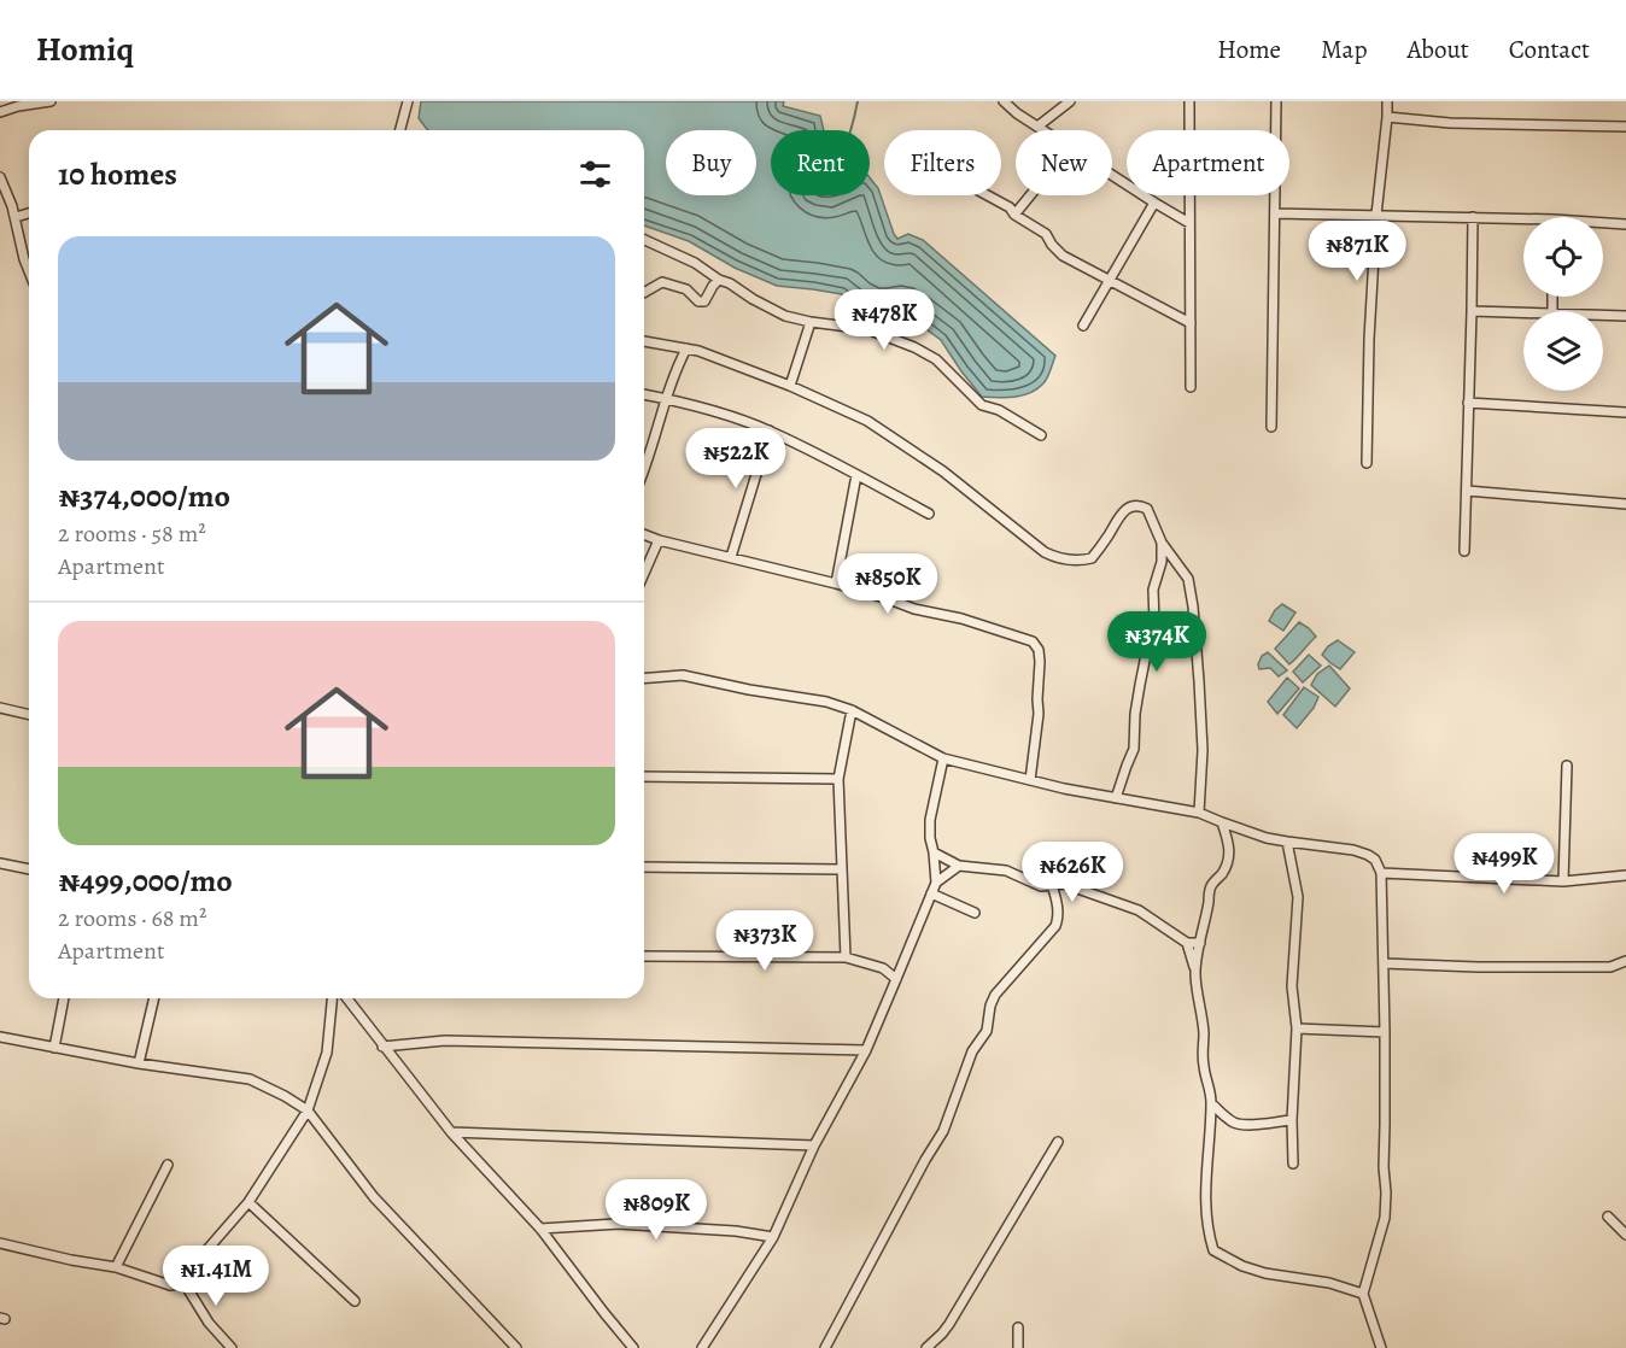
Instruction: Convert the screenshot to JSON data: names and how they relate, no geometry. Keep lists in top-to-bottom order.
{
  "page": {
    "header": "Homiq",
    "nav": [
      "Home",
      "Map",
      "About",
      "Contact"
    ],
    "chip": [
      "Buy",
      "Rent",
      "Filters",
      "New",
      "Apartment"
    ],
    "heading": "10 homes",
    "list": [
      {
        "name": "₦374,000/mo",
        "note": "2 rooms · 58 m² · Apartment"
      },
      {
        "name": "₦499,000/mo",
        "note": "2 rooms · 68 m² · Apartment"
      }
    ],
    "price": [
      "₦871K",
      "₦478K",
      "₦522K",
      "₦850K",
      "₦374K",
      "₦499K",
      "₦626K",
      "₦373K",
      "₦809K",
      "₦1.41M"
    ]
  }
}
